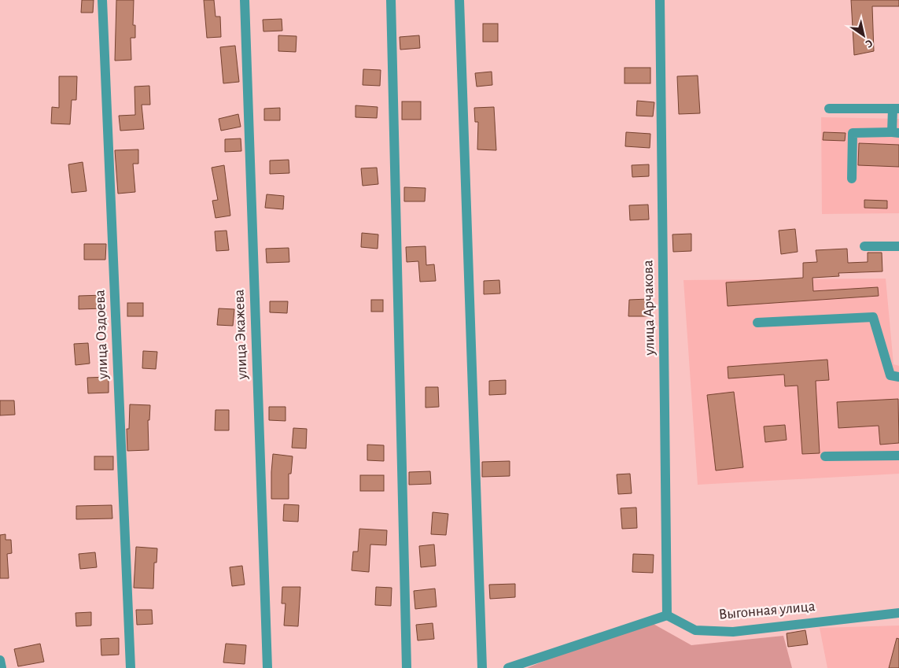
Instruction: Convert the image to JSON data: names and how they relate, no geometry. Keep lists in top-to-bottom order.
{
  "streets": {
    "street": [
      "улица Арчакова",
      "улица Оздоева",
      "улица Экажева",
      "Выгонная улица"
    ]
  },
  "crossings": [
    ["улица Арчакова", "Выгонная улица"]
  ],
  "north": "bottom right"
}
